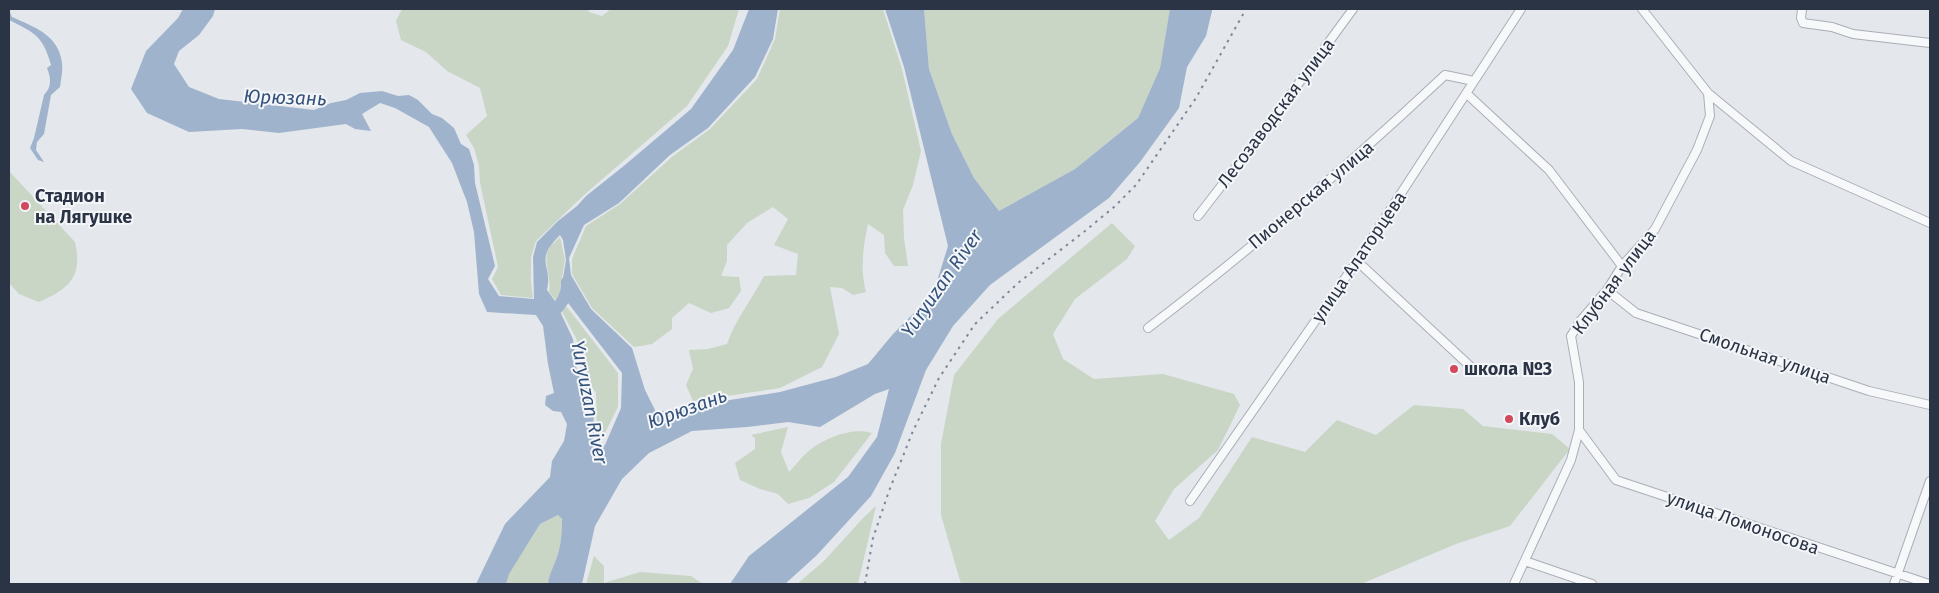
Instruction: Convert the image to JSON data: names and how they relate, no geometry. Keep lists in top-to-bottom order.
{
  "streets": {
    "street": [
      "Лесозаводская улица",
      "Пионерская улица",
      "улица Алаторцева",
      "Клубная улица",
      "Смольная улица",
      "улица Ломоносова"
    ]
  },
  "crossings": [
    ["Пионерская улица", "улица Алаторцева"],
    ["Клубная улица", "Смольная улица"],
    ["Клубная улица", "улица Ломоносова"]
  ],
  "water": ["Юрюзань", "Yuryuzan River"],
  "places": ["Cтадион на Лягушке", "школа №3", "Клуб"]
}
